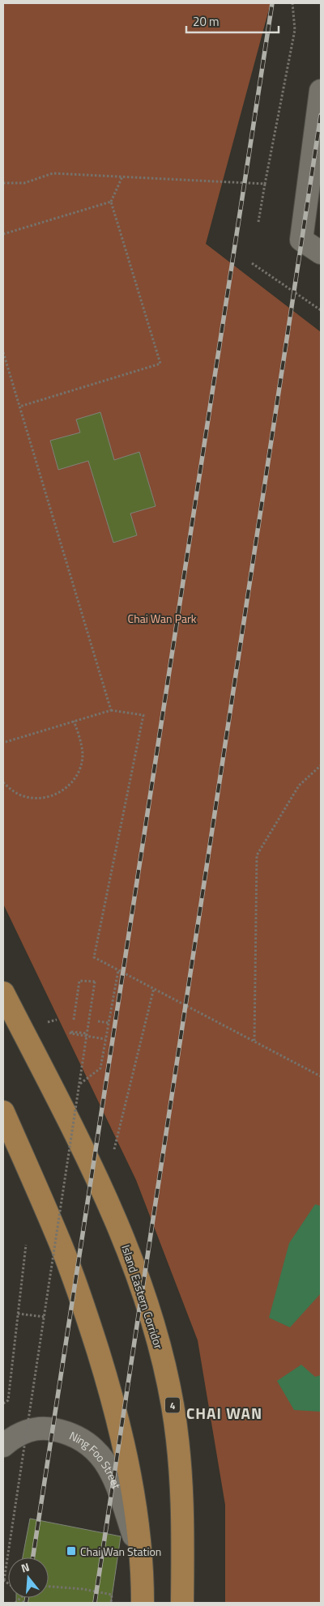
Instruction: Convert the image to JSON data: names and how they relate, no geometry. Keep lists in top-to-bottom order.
{
  "streets": {
    "highway": ["Island Eastern Corridor", "4"],
    "street": ["Ning Foo Street"]
  },
  "districts": ["CHAI WAN"],
  "parks": ["Chai Wan Park"],
  "places": {
    "transit": ["Chai Wan Station"]
  },
  "scale_bar": "20 m",
  "north": "top"
}
